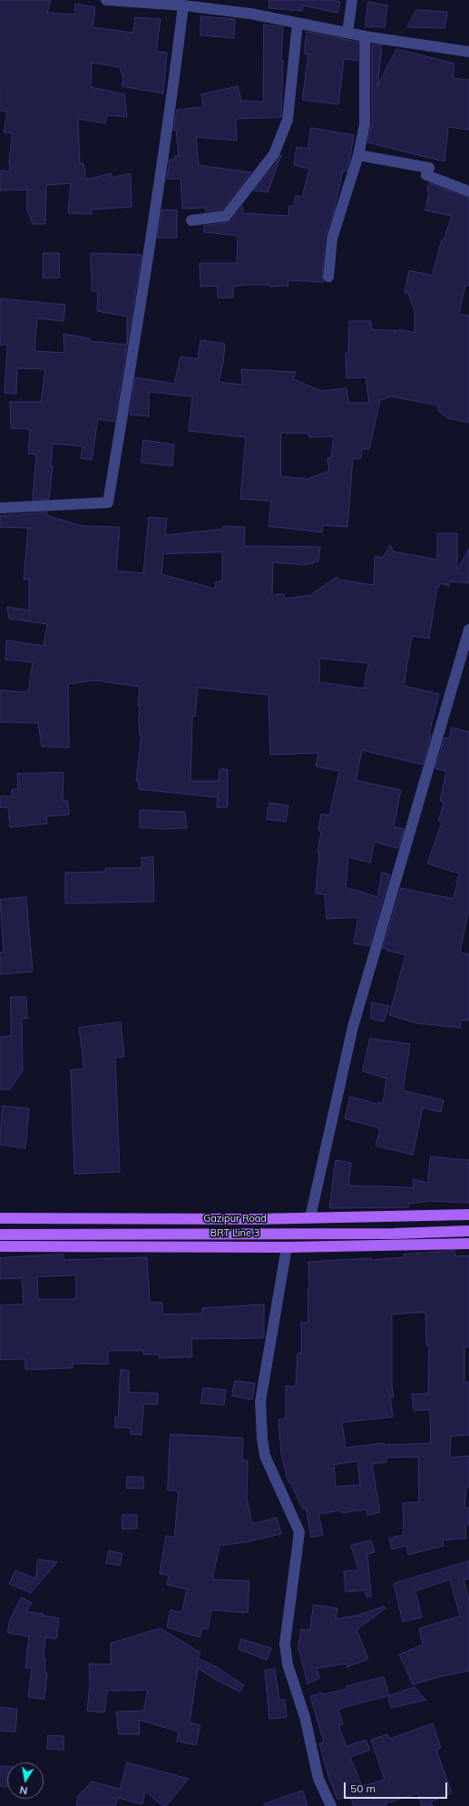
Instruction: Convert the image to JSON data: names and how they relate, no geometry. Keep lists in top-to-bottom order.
{
  "streets": {
    "main road": ["Gazipur Road", "BRT Line 3"]
  },
  "scale_bar": "50 m",
  "north": "bottom"
}
